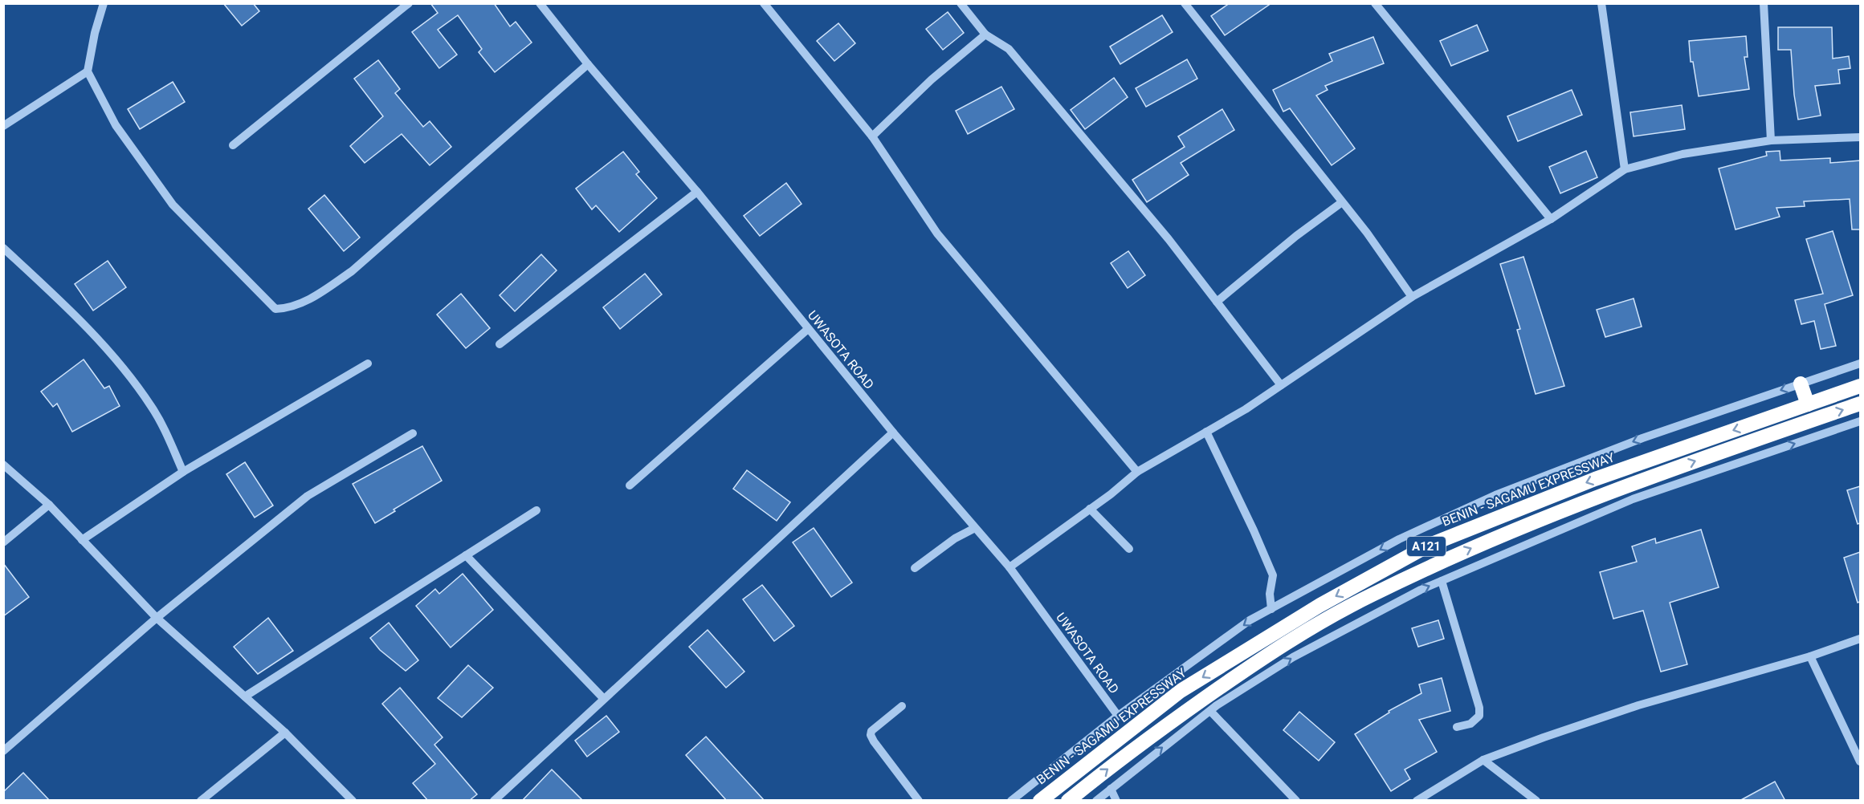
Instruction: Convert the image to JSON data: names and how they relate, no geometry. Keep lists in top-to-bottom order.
{
  "streets": {
    "highway": ["BENIN - SAGAMU EXPRESSWAY", "A121"],
    "street": ["UWASOTA ROAD"]
  }
}
